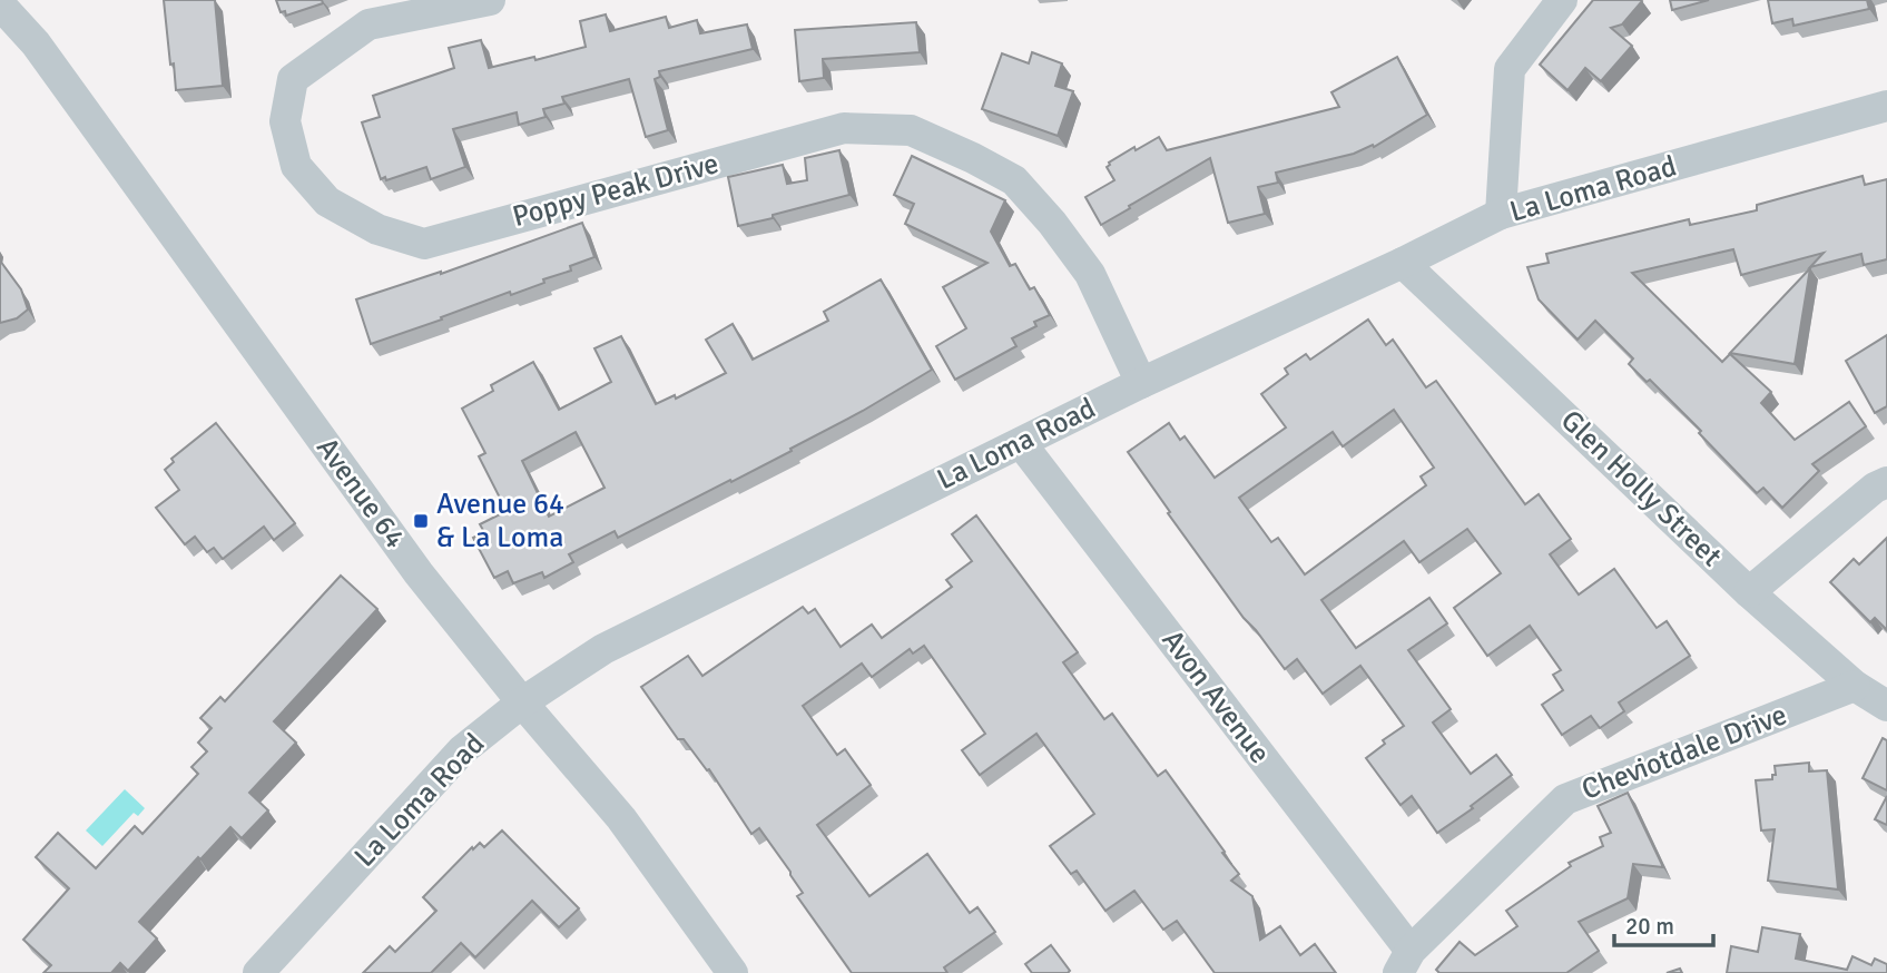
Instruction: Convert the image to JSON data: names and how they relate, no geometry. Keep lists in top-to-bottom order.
{
  "streets": {
    "street": [
      "La Loma Road",
      "Poppy Peak Drive",
      "Glen Holly Street",
      "Avenue 64",
      "Avon Avenue",
      "Cheviotdale Drive"
    ]
  },
  "crossings": [
    ["La Loma Road", "Poppy Peak Drive"],
    ["La Loma Road", "Glen Holly Street"],
    ["La Loma Road", "Avenue 64"],
    ["La Loma Road", "Avon Avenue"],
    ["Glen Holly Street", "Cheviotdale Drive"],
    ["Avon Avenue", "Cheviotdale Drive"]
  ],
  "places": {
    "transit": ["Avenue 64 & La Loma"]
  },
  "scale_bar": "20 m"
}
